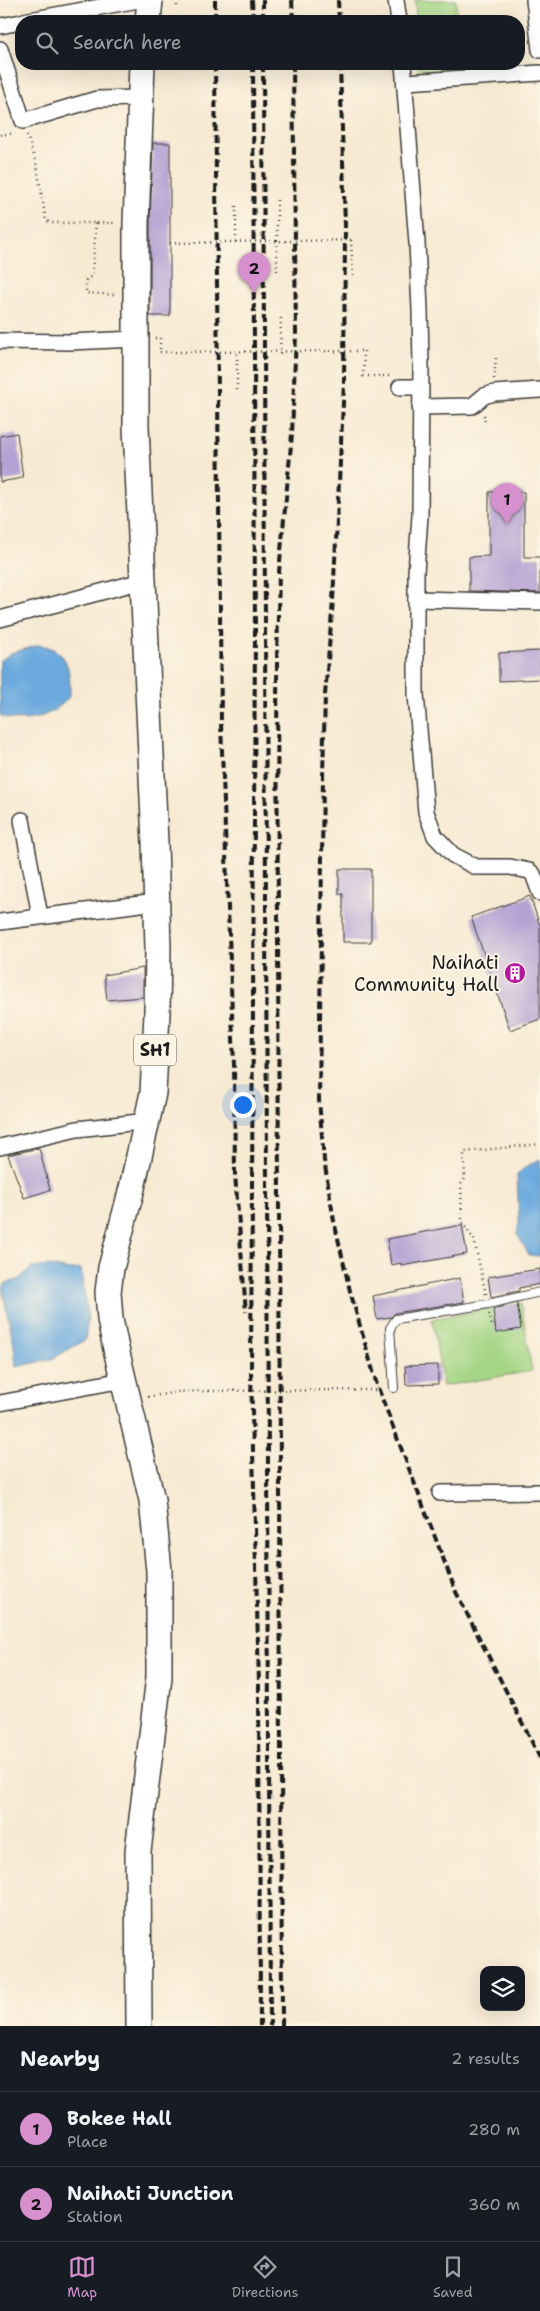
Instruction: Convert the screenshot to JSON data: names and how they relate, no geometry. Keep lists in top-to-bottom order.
{
  "streets": {
    "main road": ["SH1"]
  },
  "places": {
    "building": ["Naihati Community Hall"]
  },
  "page": {
    "search": "Search here",
    "pins": ["2", "1"],
    "heading": ["Nearby", "2 results"],
    "list": [
      {
        "mark": "1",
        "name": "Bokee Hall",
        "note": "Place",
        "value": "280 m"
      },
      {
        "mark": "2",
        "name": "Naihati Junction",
        "note": "Station",
        "value": "360 m"
      }
    ],
    "nav": ["Map", "Directions", "Saved"]
  }
}
